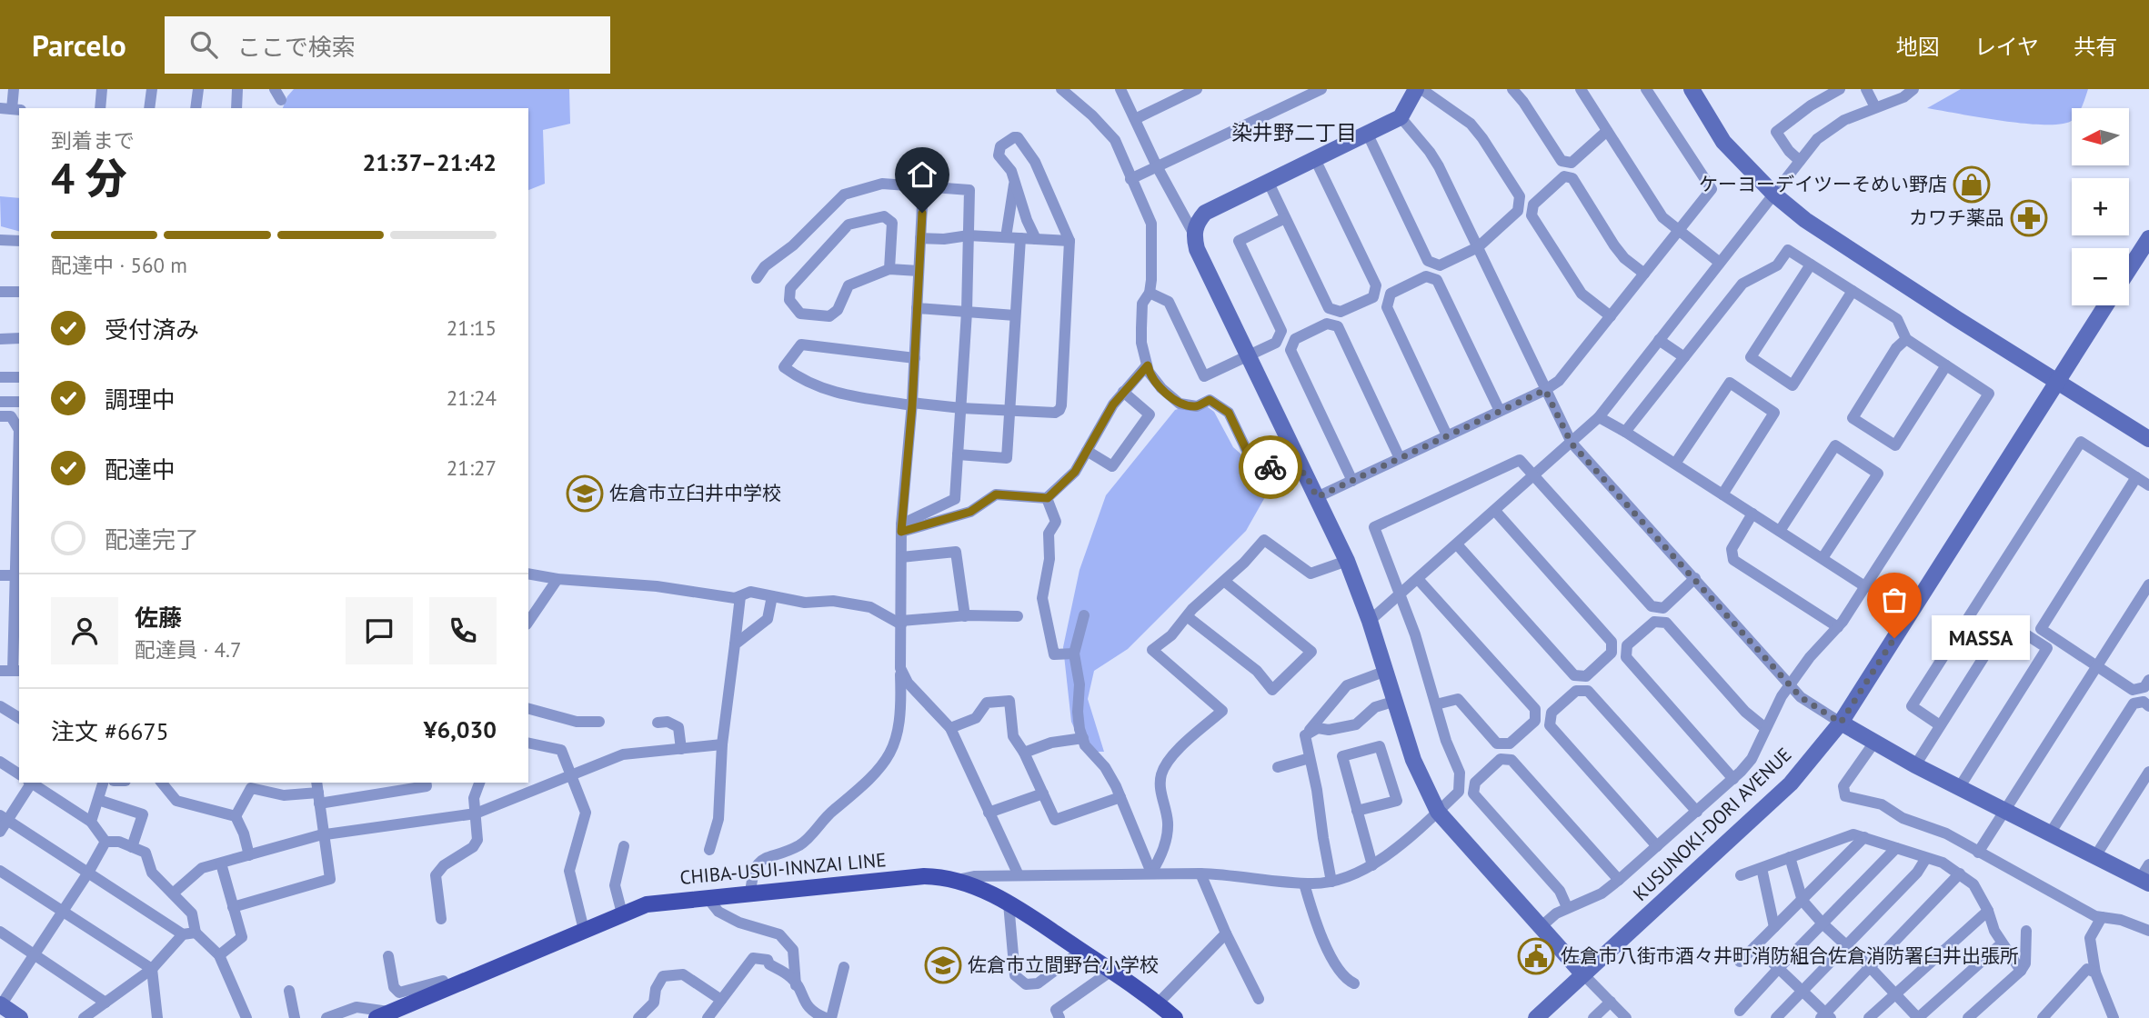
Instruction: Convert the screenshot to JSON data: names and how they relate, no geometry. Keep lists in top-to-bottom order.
{
  "streets": {
    "main road": ["CHIBA-USUI-INNZAI LINE"],
    "street": ["KUSUNOKI-DORI AVENUE"]
  },
  "districts": ["染井野二丁目"],
  "places": {
    "shop": ["ケーヨーデイツーそめい野店"],
    "pharmacy": ["カワチ薬品"],
    "school or university": ["佐倉市立臼井中学校", "佐倉市立間野台小学校"],
    "other": ["MASSA"],
    "public building": ["佐倉市八街市酒々井町消防組合佐倉消防署臼井出張所"]
  },
  "north": "left",
  "page": {
    "header": "Parcelo",
    "search": "ここで検索",
    "nav": ["地図", "レイヤ", "共有"],
    "map_buttons": ["+", "−"],
    "heading": ["4 分", "到着まで", "21:37–21:42"],
    "panel": [
      "佐藤",
      "配達員 · 4.7",
      "注文 #6675",
      "¥6,030"
    ],
    "bar": "配達中 · 560 m",
    "list": [
      ["受付済み", "21:15"],
      ["調理中", "21:24"],
      ["配達中", "21:27"],
      "配達完了"
    ],
    "bubble": "MASSA"
  }
}
